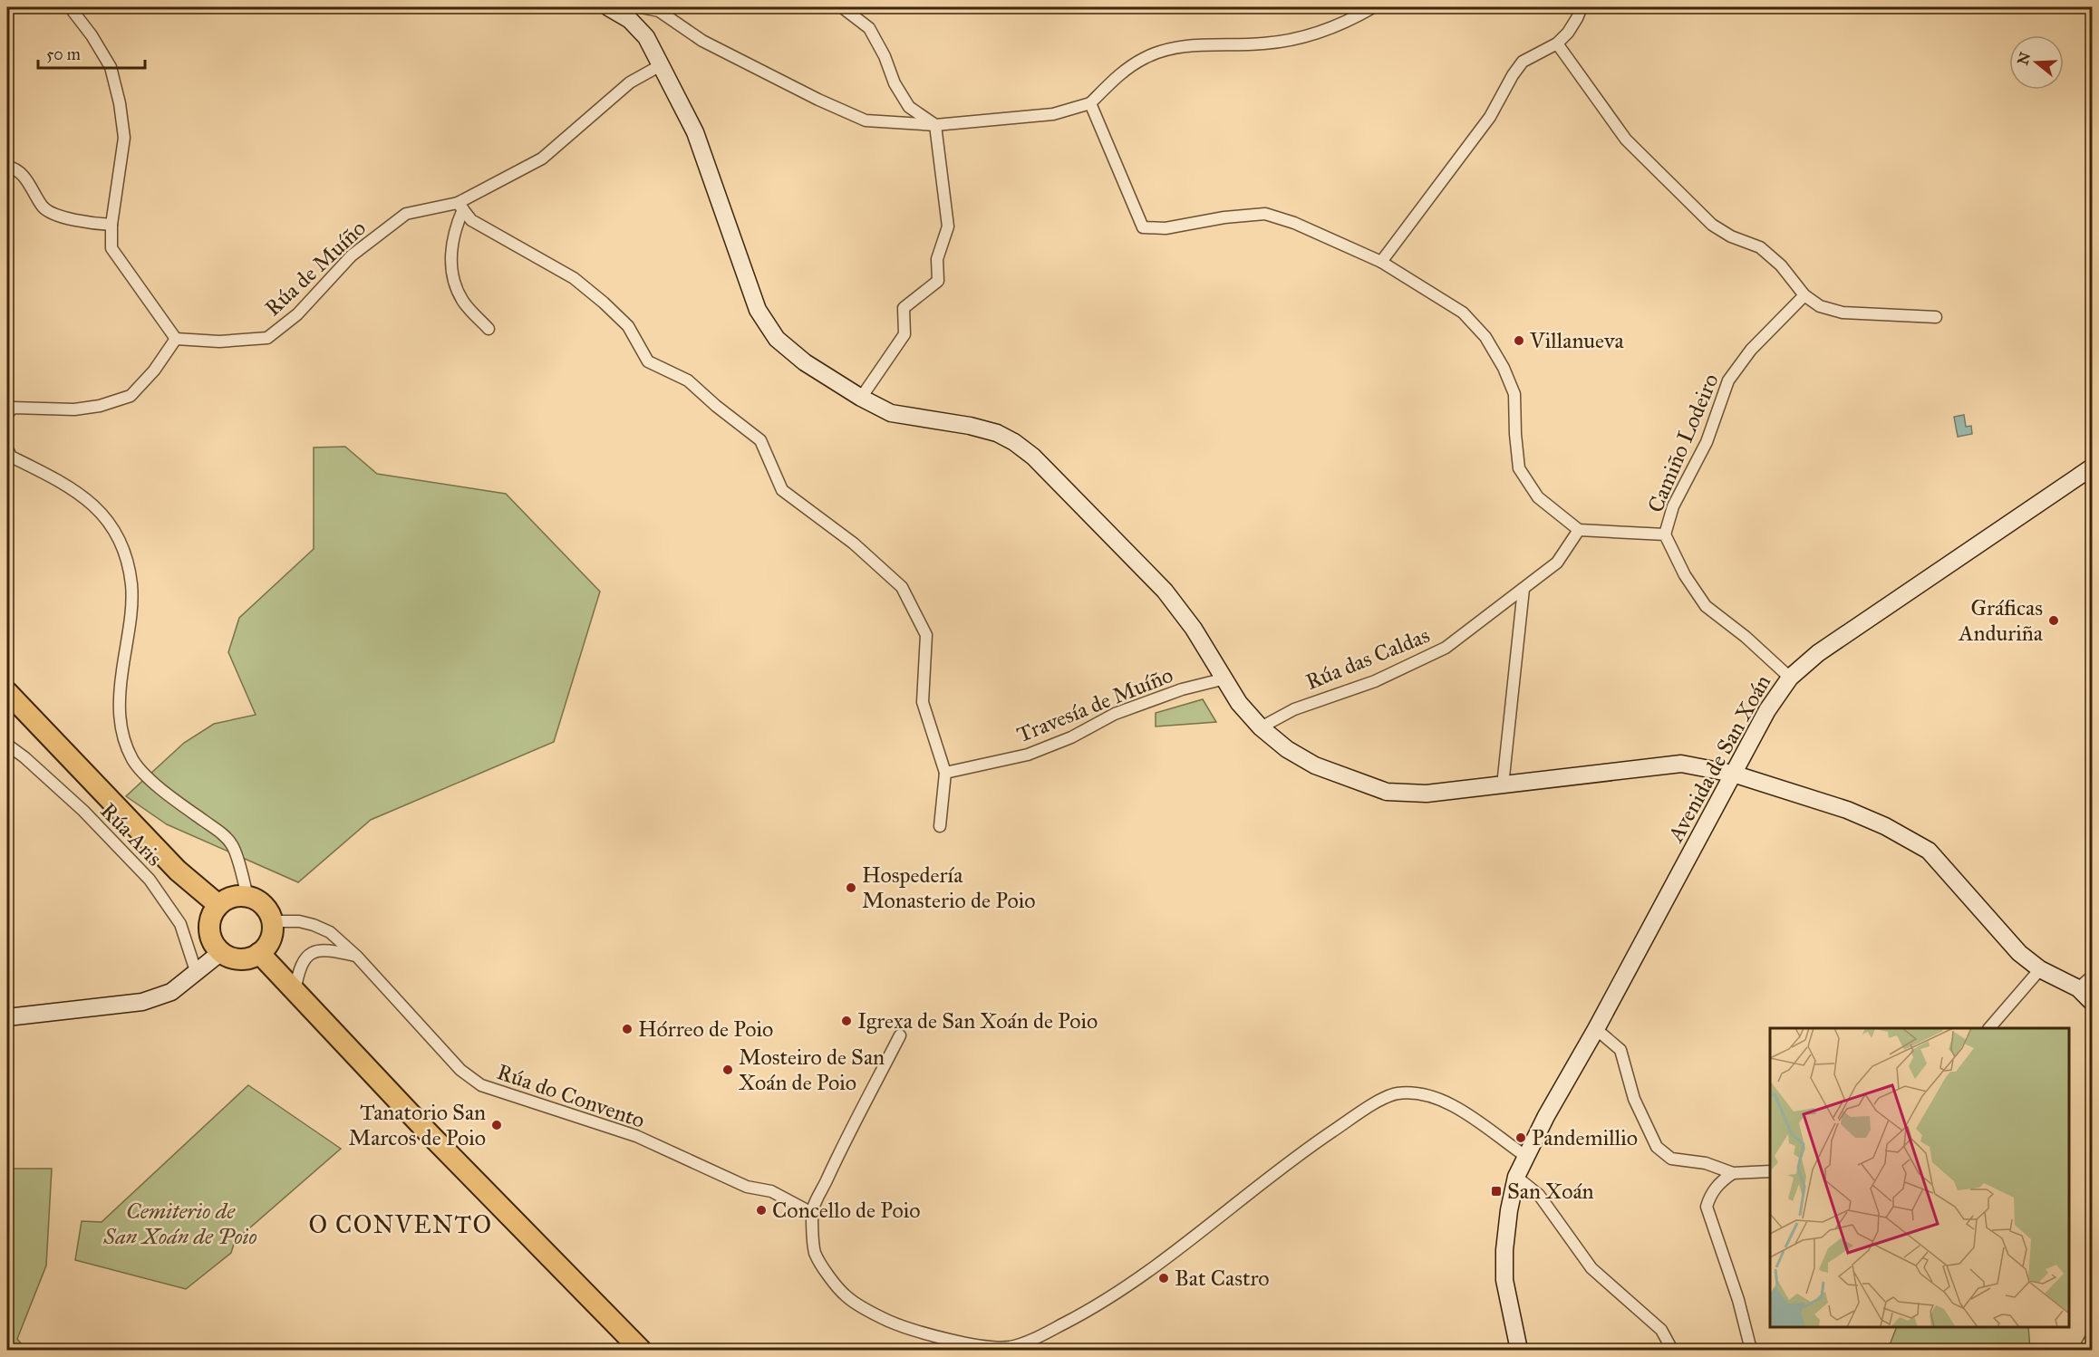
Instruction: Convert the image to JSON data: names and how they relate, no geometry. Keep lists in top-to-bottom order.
{
  "streets": {
    "street": [
      "Rúa de Muíño",
      "Camiño Lodeiro",
      "Rúa das Caldas",
      "Travesía de Muíño",
      "Avenida de San Xoán",
      "Rúa Aris",
      "Rúa do Convento"
    ]
  },
  "districts": ["O CONVENTO"],
  "parks": ["Cemiterio de San Xoán de Poio"],
  "places": {
    "other": [
      "Villanueva",
      "Gráficas Anduriña",
      "Hospedería Monasterio de Poio",
      "Igrexa de San Xoán de Poio",
      "Hórreo de Poio",
      "Mosteiro de San Xoán de Poio",
      "Tanatorio San Marcos de Poio",
      "Pandemillio",
      "Concello de Poio",
      "Bat Castro"
    ],
    "transit": ["San Xoán"]
  },
  "scale_bar": "50 m",
  "north": "left"
}
